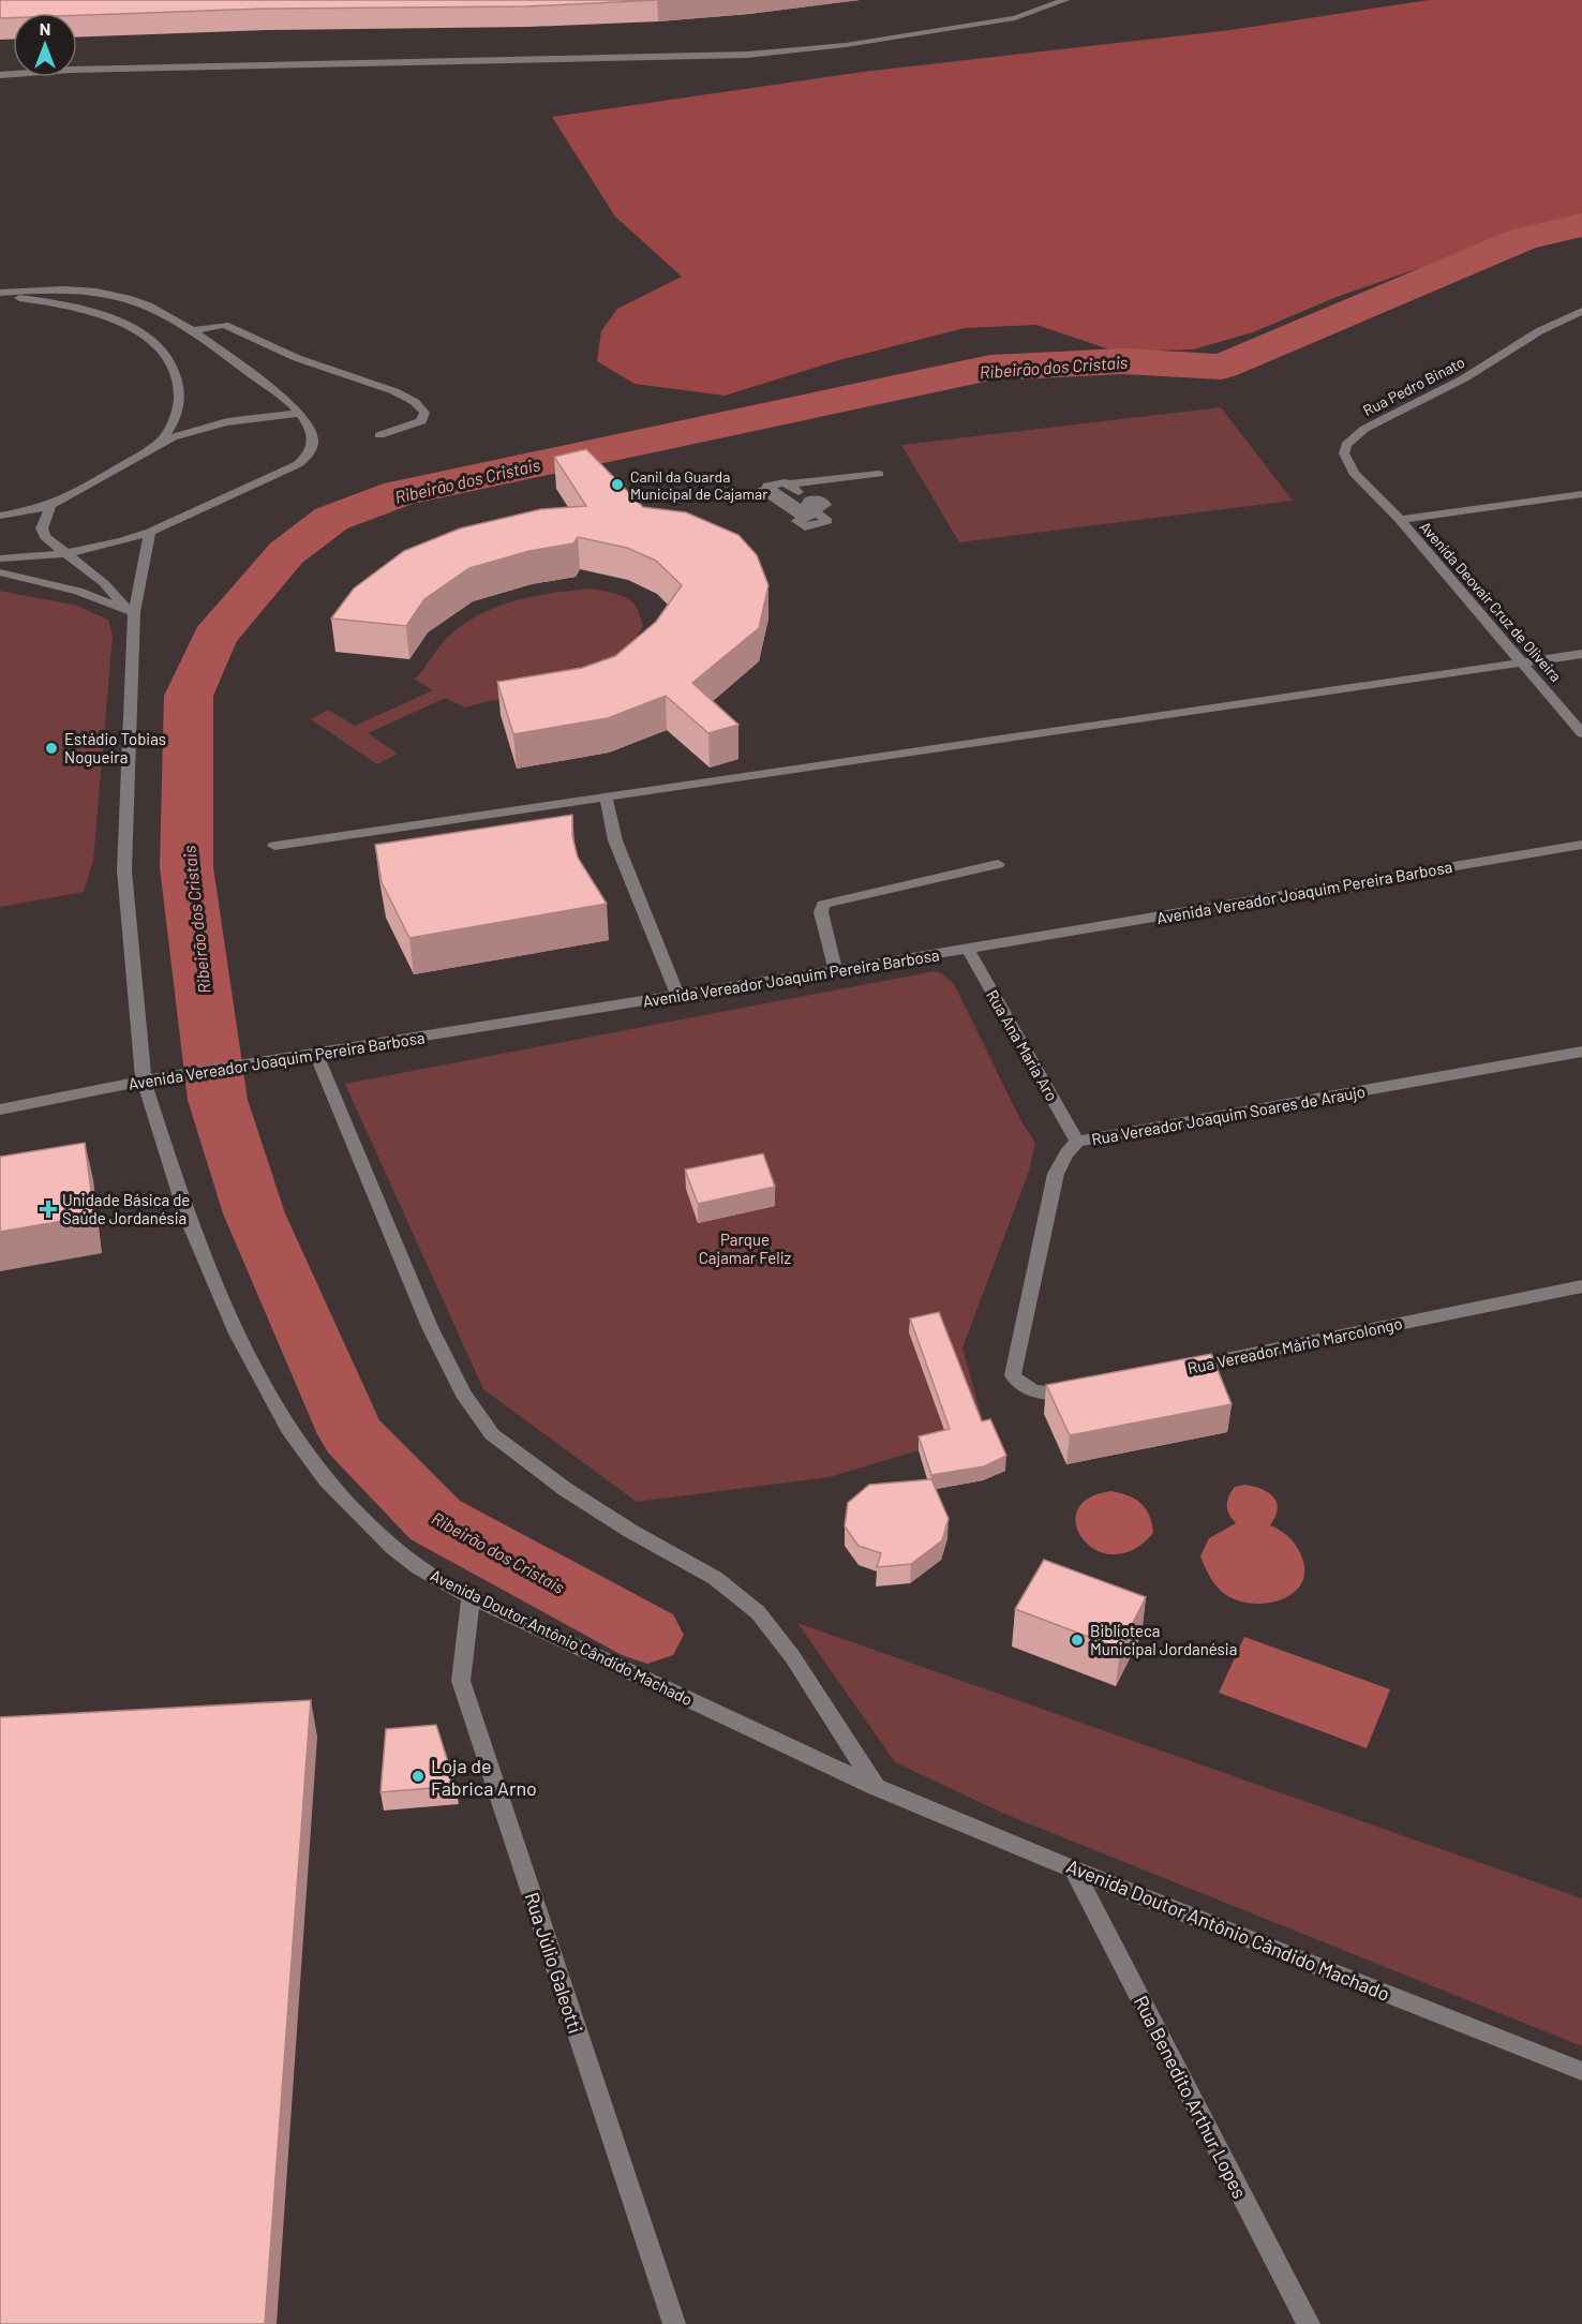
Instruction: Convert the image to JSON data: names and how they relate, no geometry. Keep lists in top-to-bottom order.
{
  "streets": {
    "street": [
      "Rua Pedro Binato",
      "Avenida Deovair Cruz de Oliveira",
      "Avenida Vereador Joaquim Pereira Barbosa",
      "Rua Ana Maria Aro",
      "Rua Vereador Joaquim Soares de Araujo",
      "Rua Vereador Mário Marcolongo",
      "Avenida Doutor Antônio Cândido Machado",
      "Rua Júlio Galeotti",
      "Rua Benedito Arthur Lopes"
    ]
  },
  "crossings": [
    ["Rua Pedro Binato", "Avenida Deovair Cruz de Oliveira"],
    ["Avenida Vereador Joaquim Pereira Barbosa", "Rua Ana Maria Aro"],
    ["Avenida Vereador Joaquim Pereira Barbosa", "Avenida Doutor Antônio Cândido Machado"],
    ["Rua Ana Maria Aro", "Rua Vereador Joaquim Soares de Araujo"],
    ["Avenida Doutor Antônio Cândido Machado", "Rua Júlio Galeotti"],
    ["Avenida Doutor Antônio Cândido Machado", "Rua Benedito Arthur Lopes"]
  ],
  "water": ["Ribeirão dos Cristais"],
  "parks": ["Parque Cajamar Feliz"],
  "places": {
    "other": [
      "Canil da Guarda Municipal de Cajamar",
      "Estádio Tobias Nogueira",
      "Biblioteca Municipal Jordanésia",
      "Loja de Fabrica Arno"
    ],
    "health": ["Unidade Básica de Saúde Jordanésia"]
  },
  "north": "top"
}
